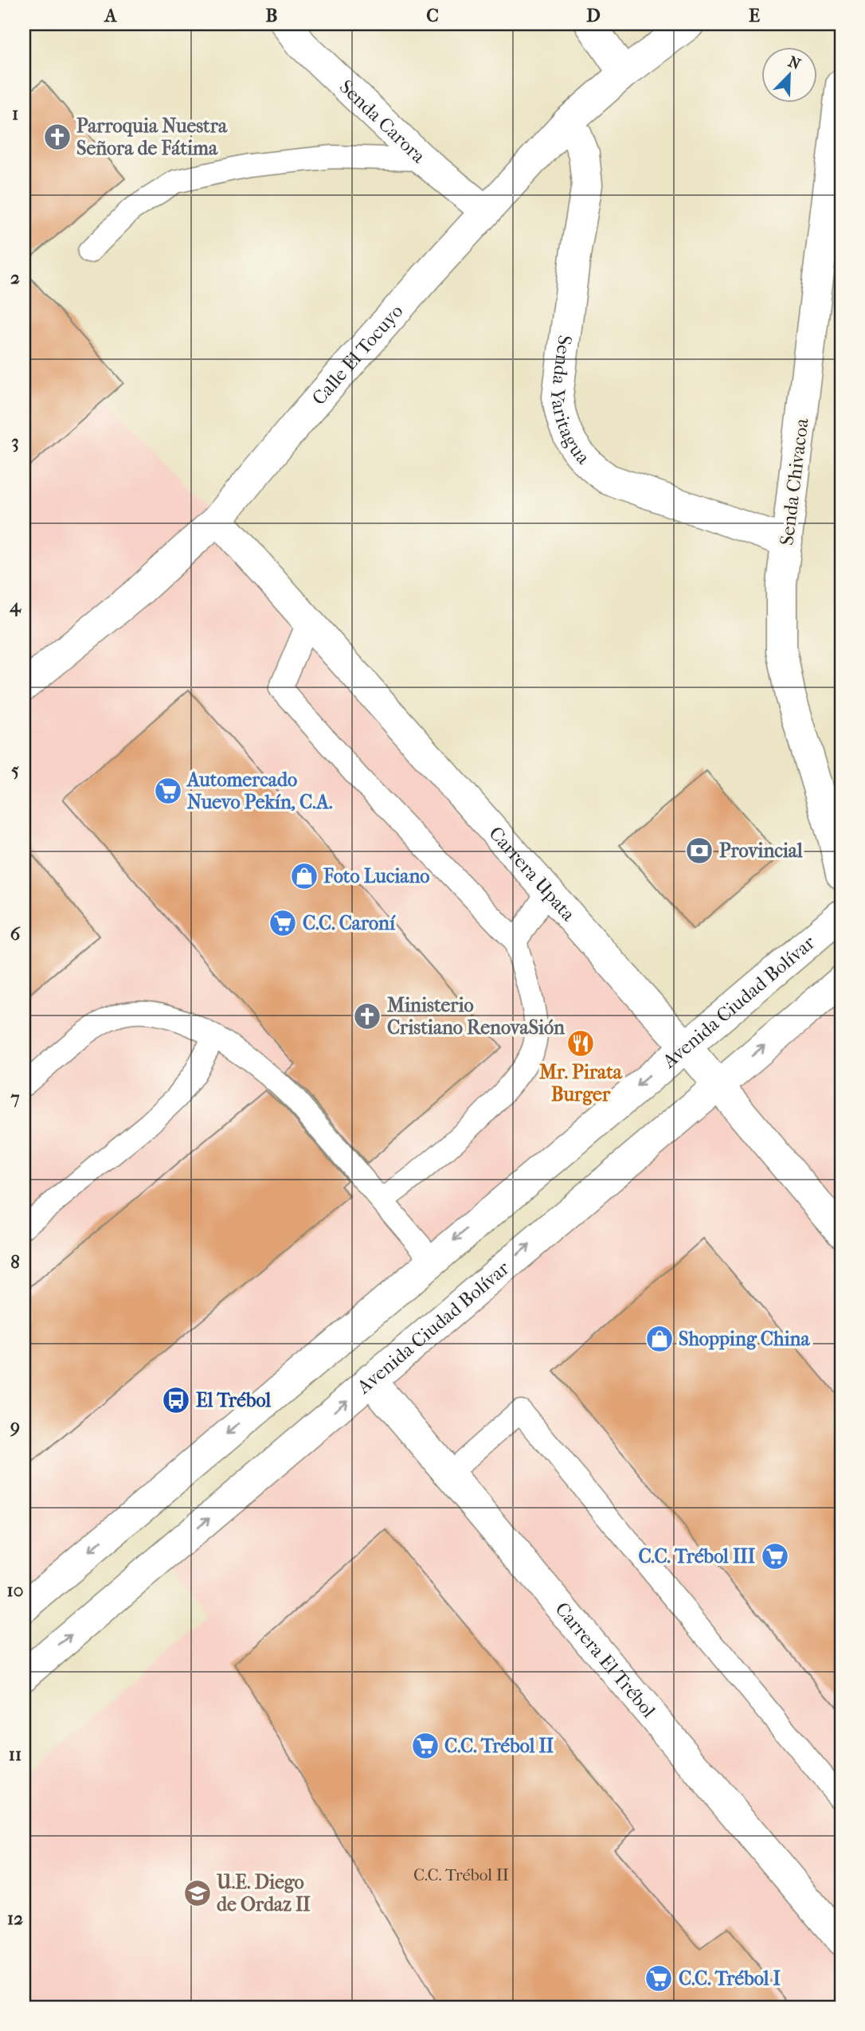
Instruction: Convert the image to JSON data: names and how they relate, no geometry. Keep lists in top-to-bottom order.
{
  "streets": {
    "street": [
      "Senda Carora",
      "Calle El Tocuyo",
      "Senda Yaritagua",
      "Senda Chivacoa",
      "Carrera Upata",
      "Avenida Ciudad Bolívar",
      "Carrera El Trébol"
    ]
  },
  "crossings": [
    ["Senda Carora", "Calle El Tocuyo"],
    ["Calle El Tocuyo", "Senda Yaritagua"],
    ["Calle El Tocuyo", "Carrera Upata"],
    ["Senda Yaritagua", "Senda Chivacoa"],
    ["Carrera Upata", "Avenida Ciudad Bolívar"],
    ["Avenida Ciudad Bolívar", "Carrera El Trébol"]
  ],
  "places": {
    "church": ["Parroquia Nuestra Señora de Fátima", "Ministerio Cristiano RenovaSión"],
    "supermarket": [
      "Automercado Nuevo Pekín, C.A.",
      "C.C. Caroní",
      "C.C. Trébol III",
      "C.C. Trébol II",
      "C.C. Trébol I"
    ],
    "bank": ["Provincial"],
    "shop": ["Foto Luciano", "Shopping China"],
    "restaurant": ["Mr. Pirata Burger"],
    "bus stop": ["El Trébol"],
    "school or university": ["U.E. Diego de Ordaz II"]
  },
  "house_numbers": ["C.C. Trébol II"],
  "north": "top right",
  "grid": {
    "columns": [
      "A",
      "B",
      "C",
      "D",
      "E"
    ],
    "rows": [
      "1",
      "2",
      "3",
      "4",
      "5",
      "6",
      "7",
      "8",
      "9",
      "10",
      "11",
      "12"
    ]
  }
}
